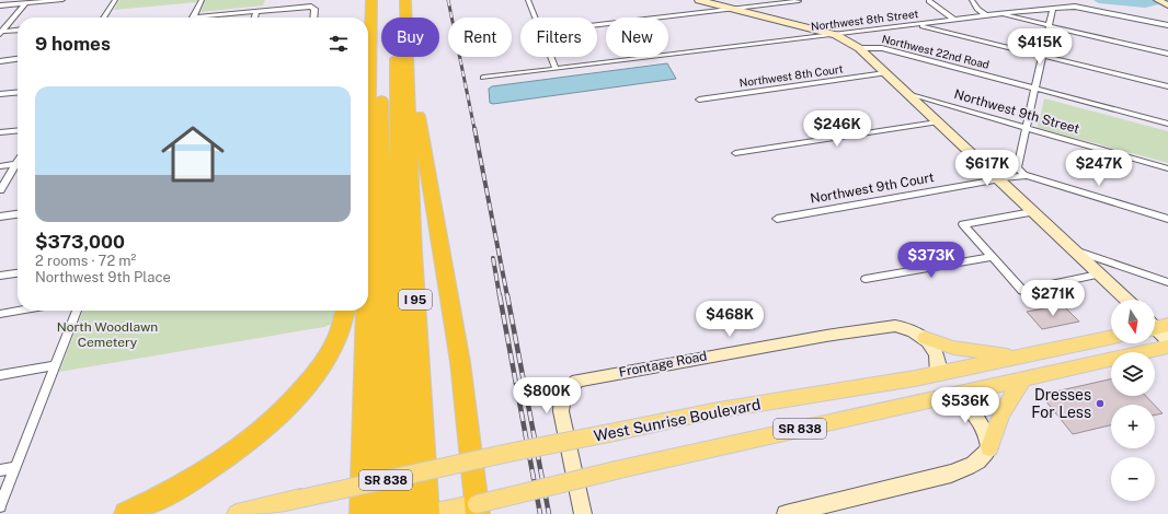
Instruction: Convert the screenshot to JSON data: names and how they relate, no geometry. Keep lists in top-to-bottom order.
{
  "streets": {
    "highway": ["I 95"],
    "main road": ["West Sunrise Boulevard", "SR 838"],
    "street": [
      "Northwest 8th Street",
      "Northwest 22nd Road",
      "Northwest 8th Court",
      "Northwest 9th Street",
      "Northwest 9th Court",
      "Frontage Road"
    ]
  },
  "crossings": [
    ["Northwest 8th Street", "Northwest 22nd Road"]
  ],
  "parks": ["North Woodlawn Cemetery"],
  "places": ["Dresses For Less"],
  "north": "bottom",
  "page": {
    "chip": [
      "Buy",
      "Rent",
      "Filters",
      "New"
    ],
    "heading": "9 homes",
    "price": [
      "$415K",
      "$246K",
      "$617K",
      "$247K",
      "$373K",
      "$271K",
      "$468K",
      "$800K",
      "$536K"
    ],
    "list": [
      {
        "name": "$373,000",
        "note": "2 rooms · 72 m² · Northwest 9th Place"
      }
    ],
    "map_buttons": ["+", "−"]
  }
}
